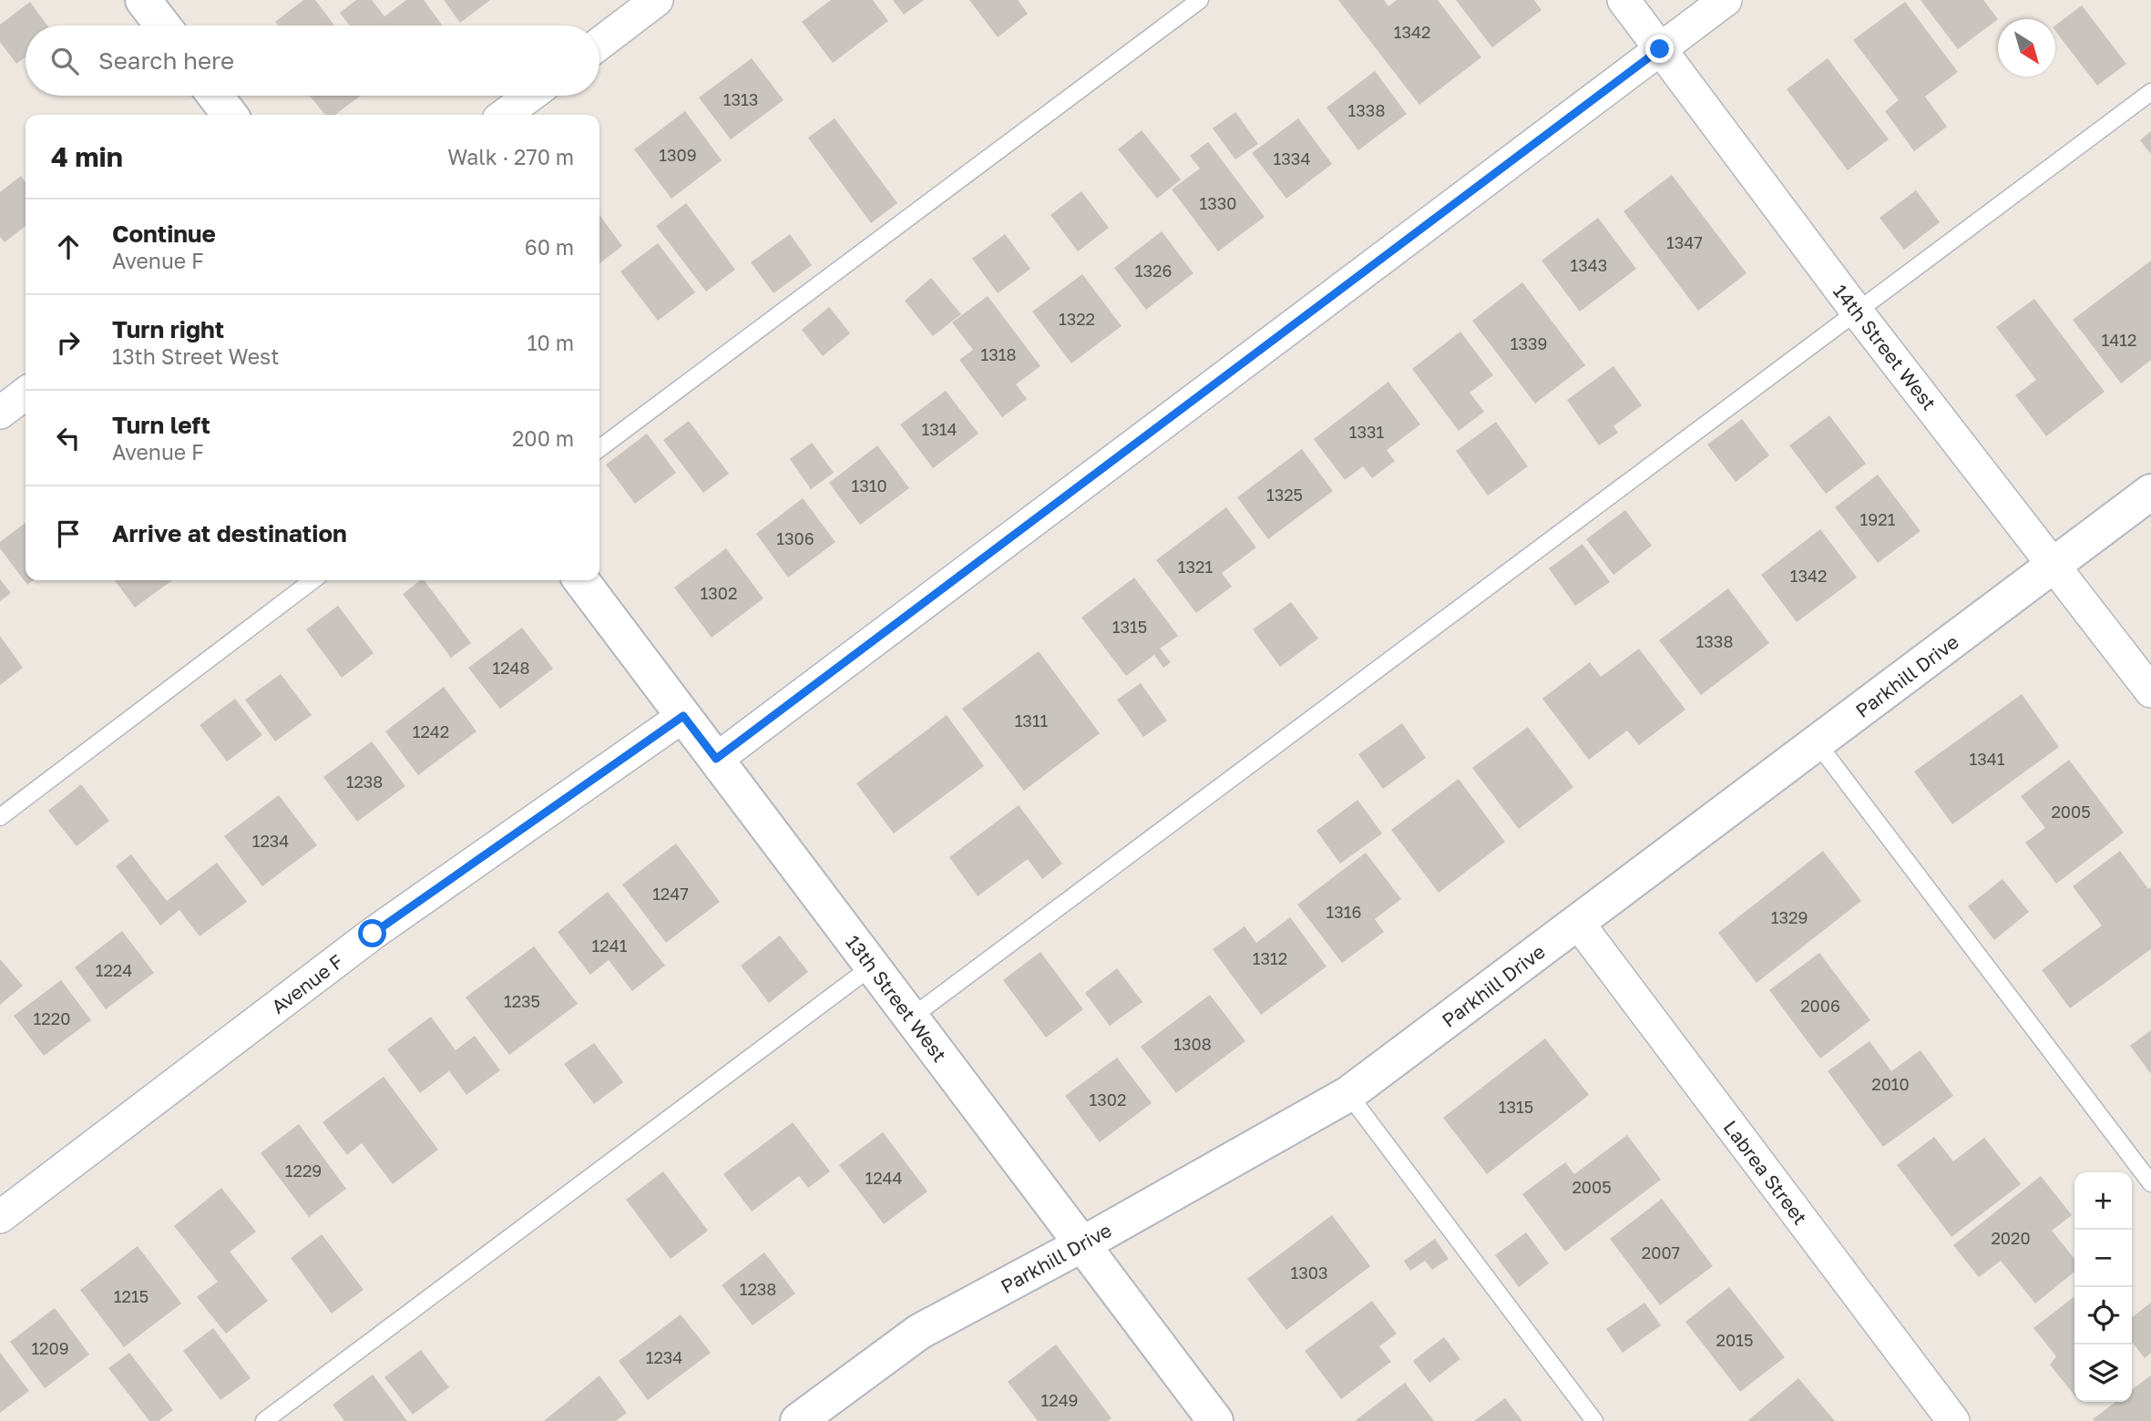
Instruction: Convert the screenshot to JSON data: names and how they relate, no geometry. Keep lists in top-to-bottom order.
{
  "streets": {
    "street": [
      "14th Street West",
      "Parkhill Drive",
      "Avenue F",
      "13th Street West",
      "Labrea Street"
    ]
  },
  "crossings": [
    ["14th Street West", "Parkhill Drive"],
    ["Parkhill Drive", "13th Street West"],
    ["Parkhill Drive", "Labrea Street"],
    ["Avenue F", "13th Street West"]
  ],
  "house_numbers": [
    "1342",
    "1313",
    "1338",
    "1309",
    "1334",
    "1330",
    "1347",
    "1343",
    "1326",
    "1322",
    "1412",
    "1339",
    "1318",
    "1314",
    "1331",
    "1310",
    "1325",
    "1921",
    "1306",
    "1321",
    "1342",
    "1302",
    "1315",
    "1338",
    "1248",
    "1311",
    "1242",
    "1341",
    "1238",
    "2005",
    "1234",
    "1247",
    "1316",
    "1329",
    "1241",
    "1312",
    "1224",
    "1235",
    "2006",
    "1220",
    "1308",
    "2010",
    "1302",
    "1315",
    "1229",
    "1244",
    "2005",
    "2020",
    "2007",
    "1303",
    "1238",
    "1215",
    "2015",
    "1209",
    "1234",
    "1249"
  ],
  "north": "bottom right",
  "page": {
    "search": "Search here",
    "heading": ["4 min", "Walk · 270 m"],
    "list": [
      ["Continue", "Avenue F", "60 m"],
      ["Turn right", "13th Street West", "10 m"],
      ["Turn left", "Avenue F", "200 m"],
      "Arrive at destination"
    ],
    "map_buttons": ["+", "−"]
  }
}
